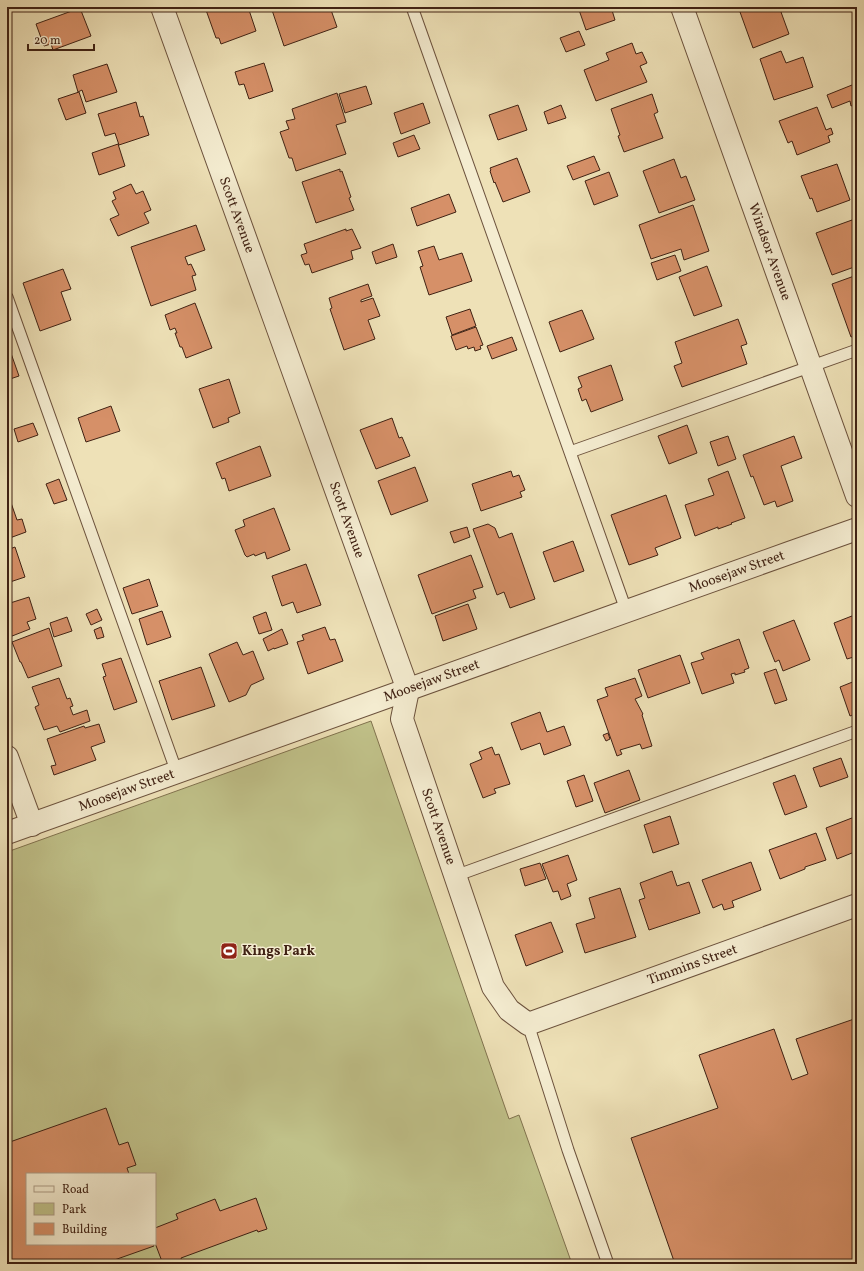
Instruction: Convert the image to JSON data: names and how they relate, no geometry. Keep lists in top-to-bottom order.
{
  "streets": {
    "street": [
      "Scott Avenue",
      "Windsor Avenue",
      "Moosejaw Street",
      "Timmins Street"
    ]
  },
  "crossings": [
    ["Scott Avenue", "Moosejaw Street"],
    ["Scott Avenue", "Timmins Street"]
  ],
  "places": {
    "sports": ["Kings Park"]
  },
  "legend": ["Road", "Park", "Building"],
  "scale_bar": "20 m"
}
